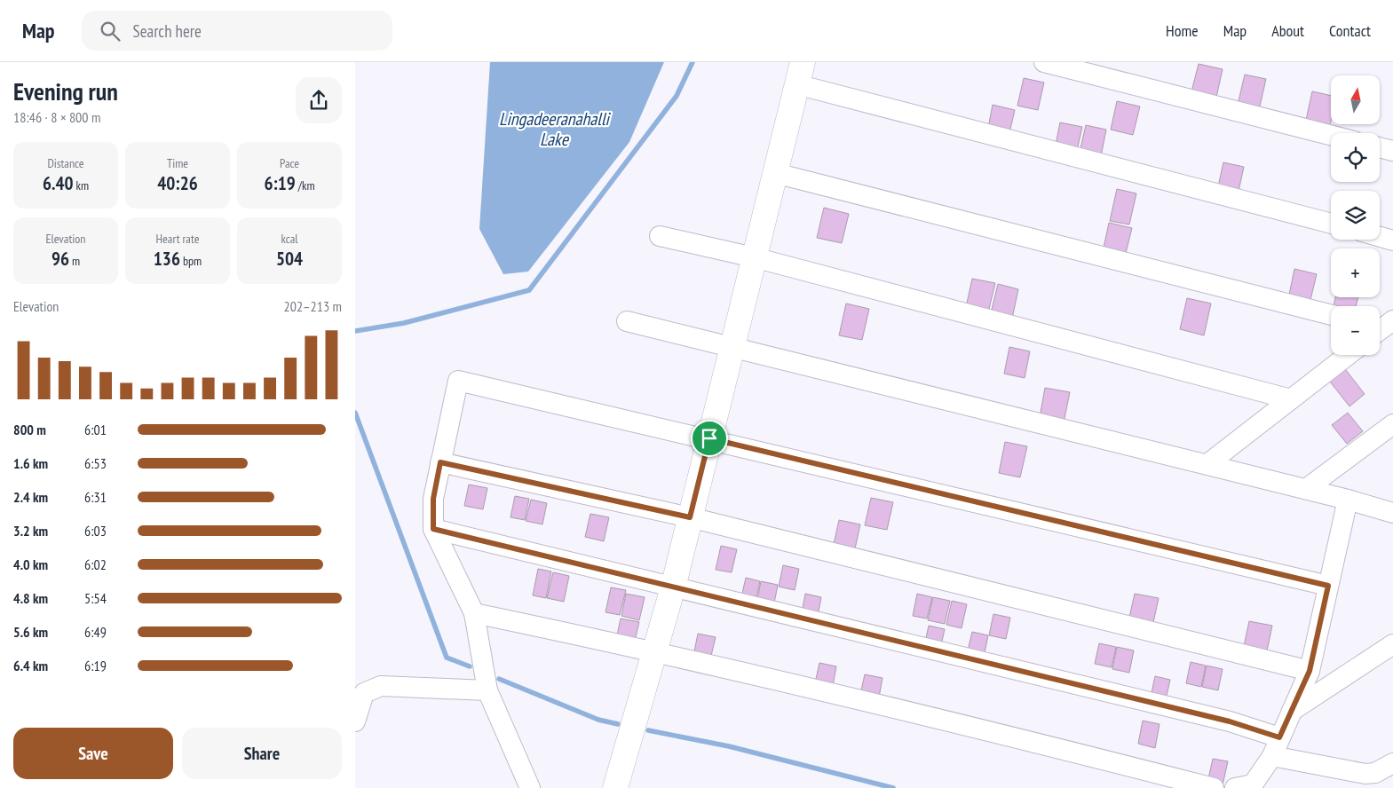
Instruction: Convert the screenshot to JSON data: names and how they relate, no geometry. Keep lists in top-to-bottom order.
{
  "water": ["Lingadeeranahalli Lake"],
  "north": "top",
  "page": {
    "header": "Map",
    "search": "Search here",
    "nav": [
      "Home",
      "Map",
      "About",
      "Contact"
    ],
    "heading": ["Evening run", "18:46 · 8 × 800 m"],
    "map_buttons": ["+", "−"],
    "stats": [
      ["Distance", "6.40 km"],
      ["Time", "40:26"],
      ["Pace", "6:19 /km"],
      ["Elevation", "96 m"],
      ["Heart rate", "136 bpm"],
      ["kcal", "504"]
    ],
    "chart": ["Elevation", "202–213 m"],
    "list": [
      {
        "name": "800 m",
        "note": "6:01"
      },
      {
        "name": "1.6 km",
        "note": "6:53"
      },
      {
        "name": "2.4 km",
        "note": "6:31"
      },
      {
        "name": "3.2 km",
        "note": "6:03"
      },
      {
        "name": "4.0 km",
        "note": "6:02"
      },
      {
        "name": "4.8 km",
        "note": "5:54"
      },
      {
        "name": "5.6 km",
        "note": "6:49"
      },
      {
        "name": "6.4 km",
        "note": "6:19"
      }
    ],
    "buttons": ["Save", "Share"]
  }
}
